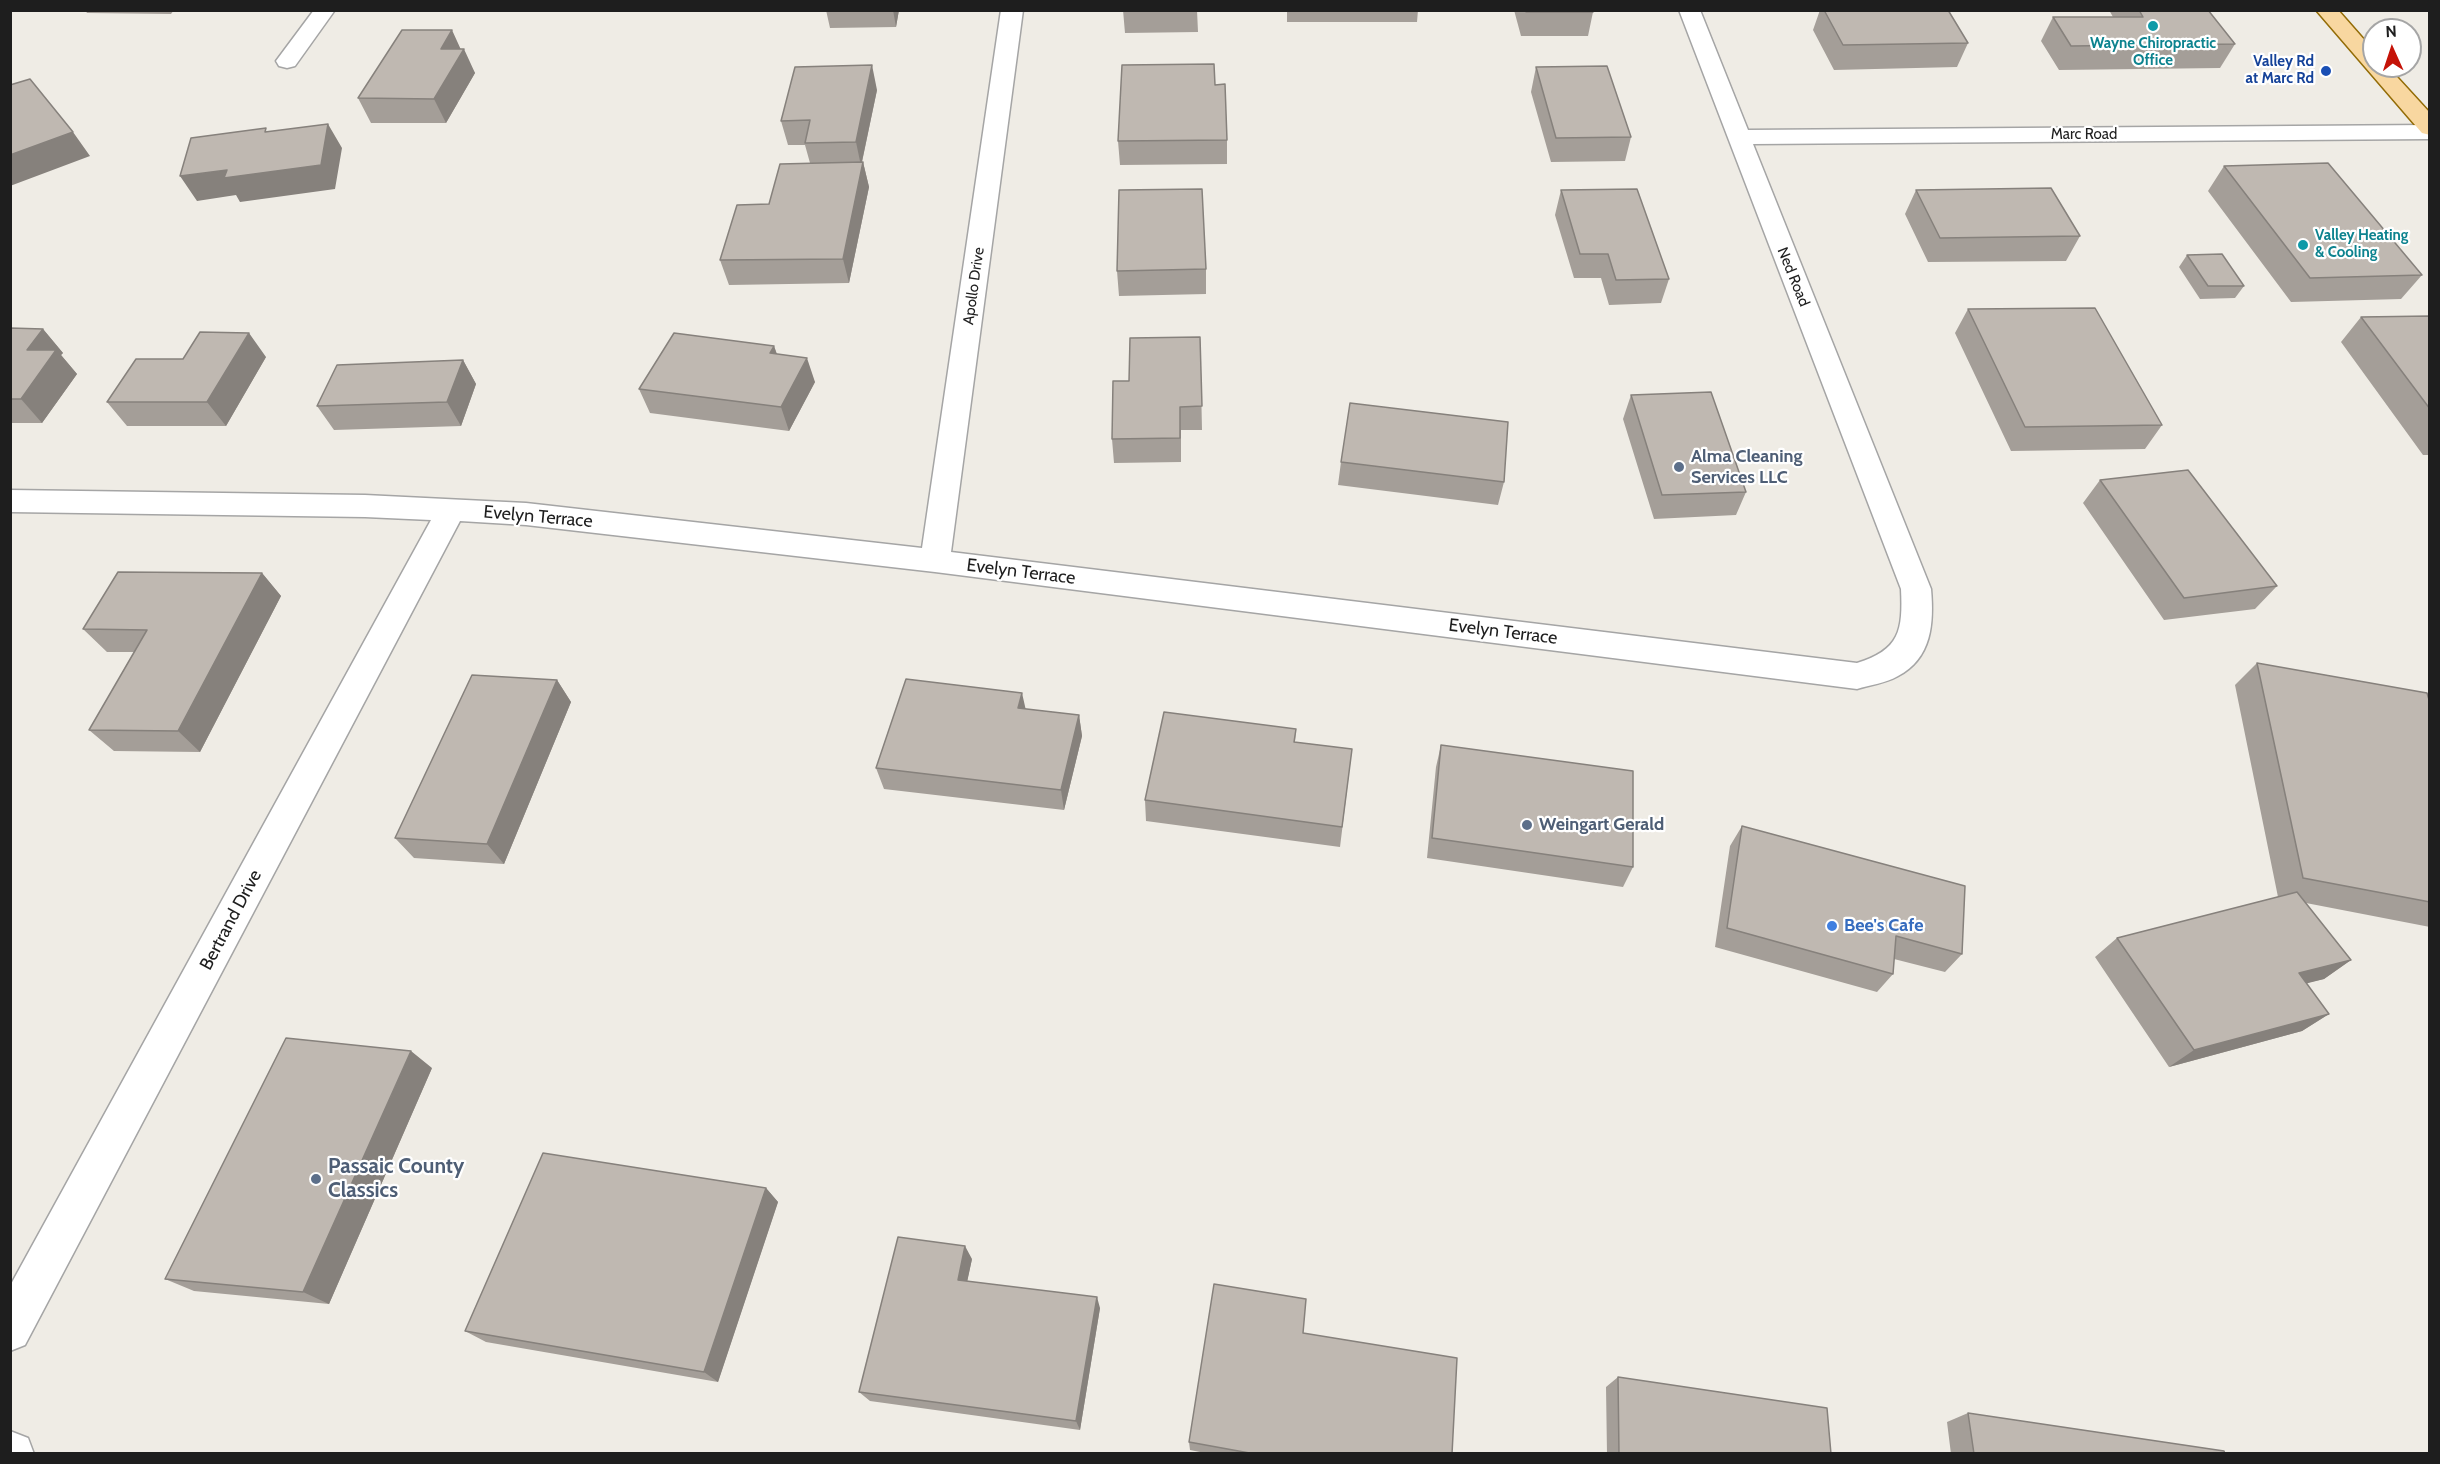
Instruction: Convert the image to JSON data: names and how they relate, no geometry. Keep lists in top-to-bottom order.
{
  "streets": {
    "street": [
      "Marc Road",
      "Ned Road",
      "Apollo Drive",
      "Evelyn Terrace",
      "Bertrand Drive"
    ]
  },
  "crossings": [
    ["Marc Road", "Ned Road"],
    ["Ned Road", "Evelyn Terrace"],
    ["Apollo Drive", "Evelyn Terrace"],
    ["Evelyn Terrace", "Bertrand Drive"]
  ],
  "places": [
    "Wayne Chiropractic Office",
    "Valley Rd at Marc Rd",
    "Valley Heating & Cooling",
    "Alma Cleaning Services LLC",
    "Weingart Gerald",
    "Bee's Cafe",
    "Passaic County Classics"
  ],
  "north": "top"
}
